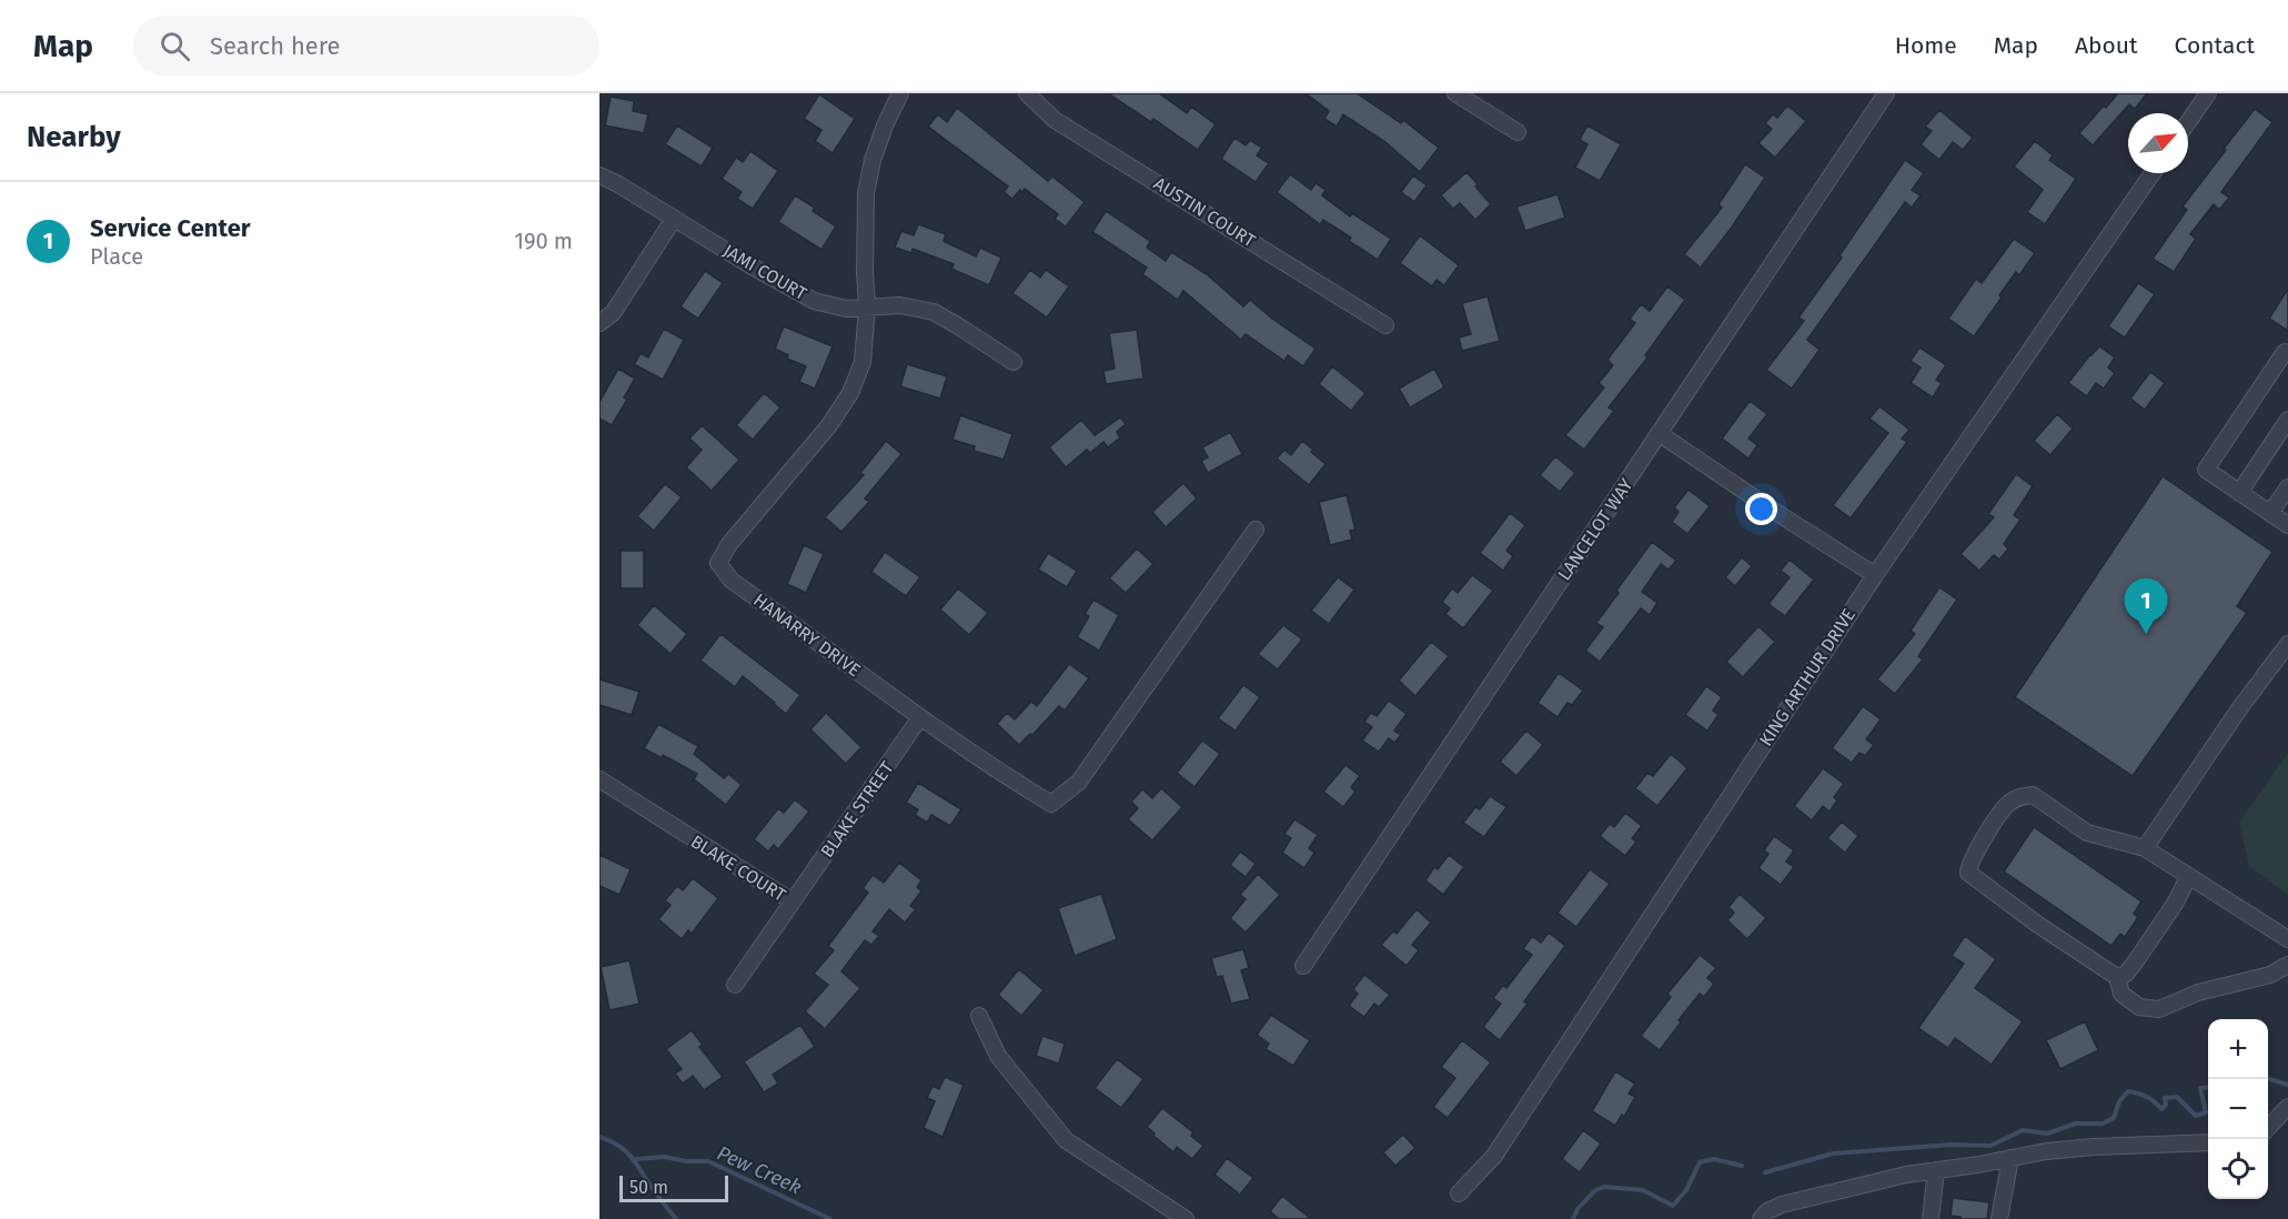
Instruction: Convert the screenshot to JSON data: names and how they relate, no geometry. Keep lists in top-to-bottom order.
{
  "streets": {
    "street": [
      "AUSTIN COURT",
      "JAMI COURT",
      "LANCELOT WAY",
      "HANARRY DRIVE",
      "KING ARTHUR DRIVE",
      "BLAKE STREET",
      "BLAKE COURT"
    ]
  },
  "crossings": [
    ["JAMI COURT", "HANARRY DRIVE"],
    ["HANARRY DRIVE", "BLAKE STREET"],
    ["BLAKE STREET", "BLAKE COURT"]
  ],
  "water": ["Pew Creek"],
  "scale_bar": "50 m",
  "north": "top right",
  "page": {
    "header": "Map",
    "search": "Search here",
    "nav": [
      "Home",
      "Map",
      "About",
      "Contact"
    ],
    "heading": "Nearby",
    "list": [
      {
        "mark": "1",
        "name": "Service Center",
        "note": "Place",
        "value": "190 m"
      }
    ],
    "pins": "1",
    "map_buttons": ["+", "−"],
    "scale": "50 m"
  }
}
